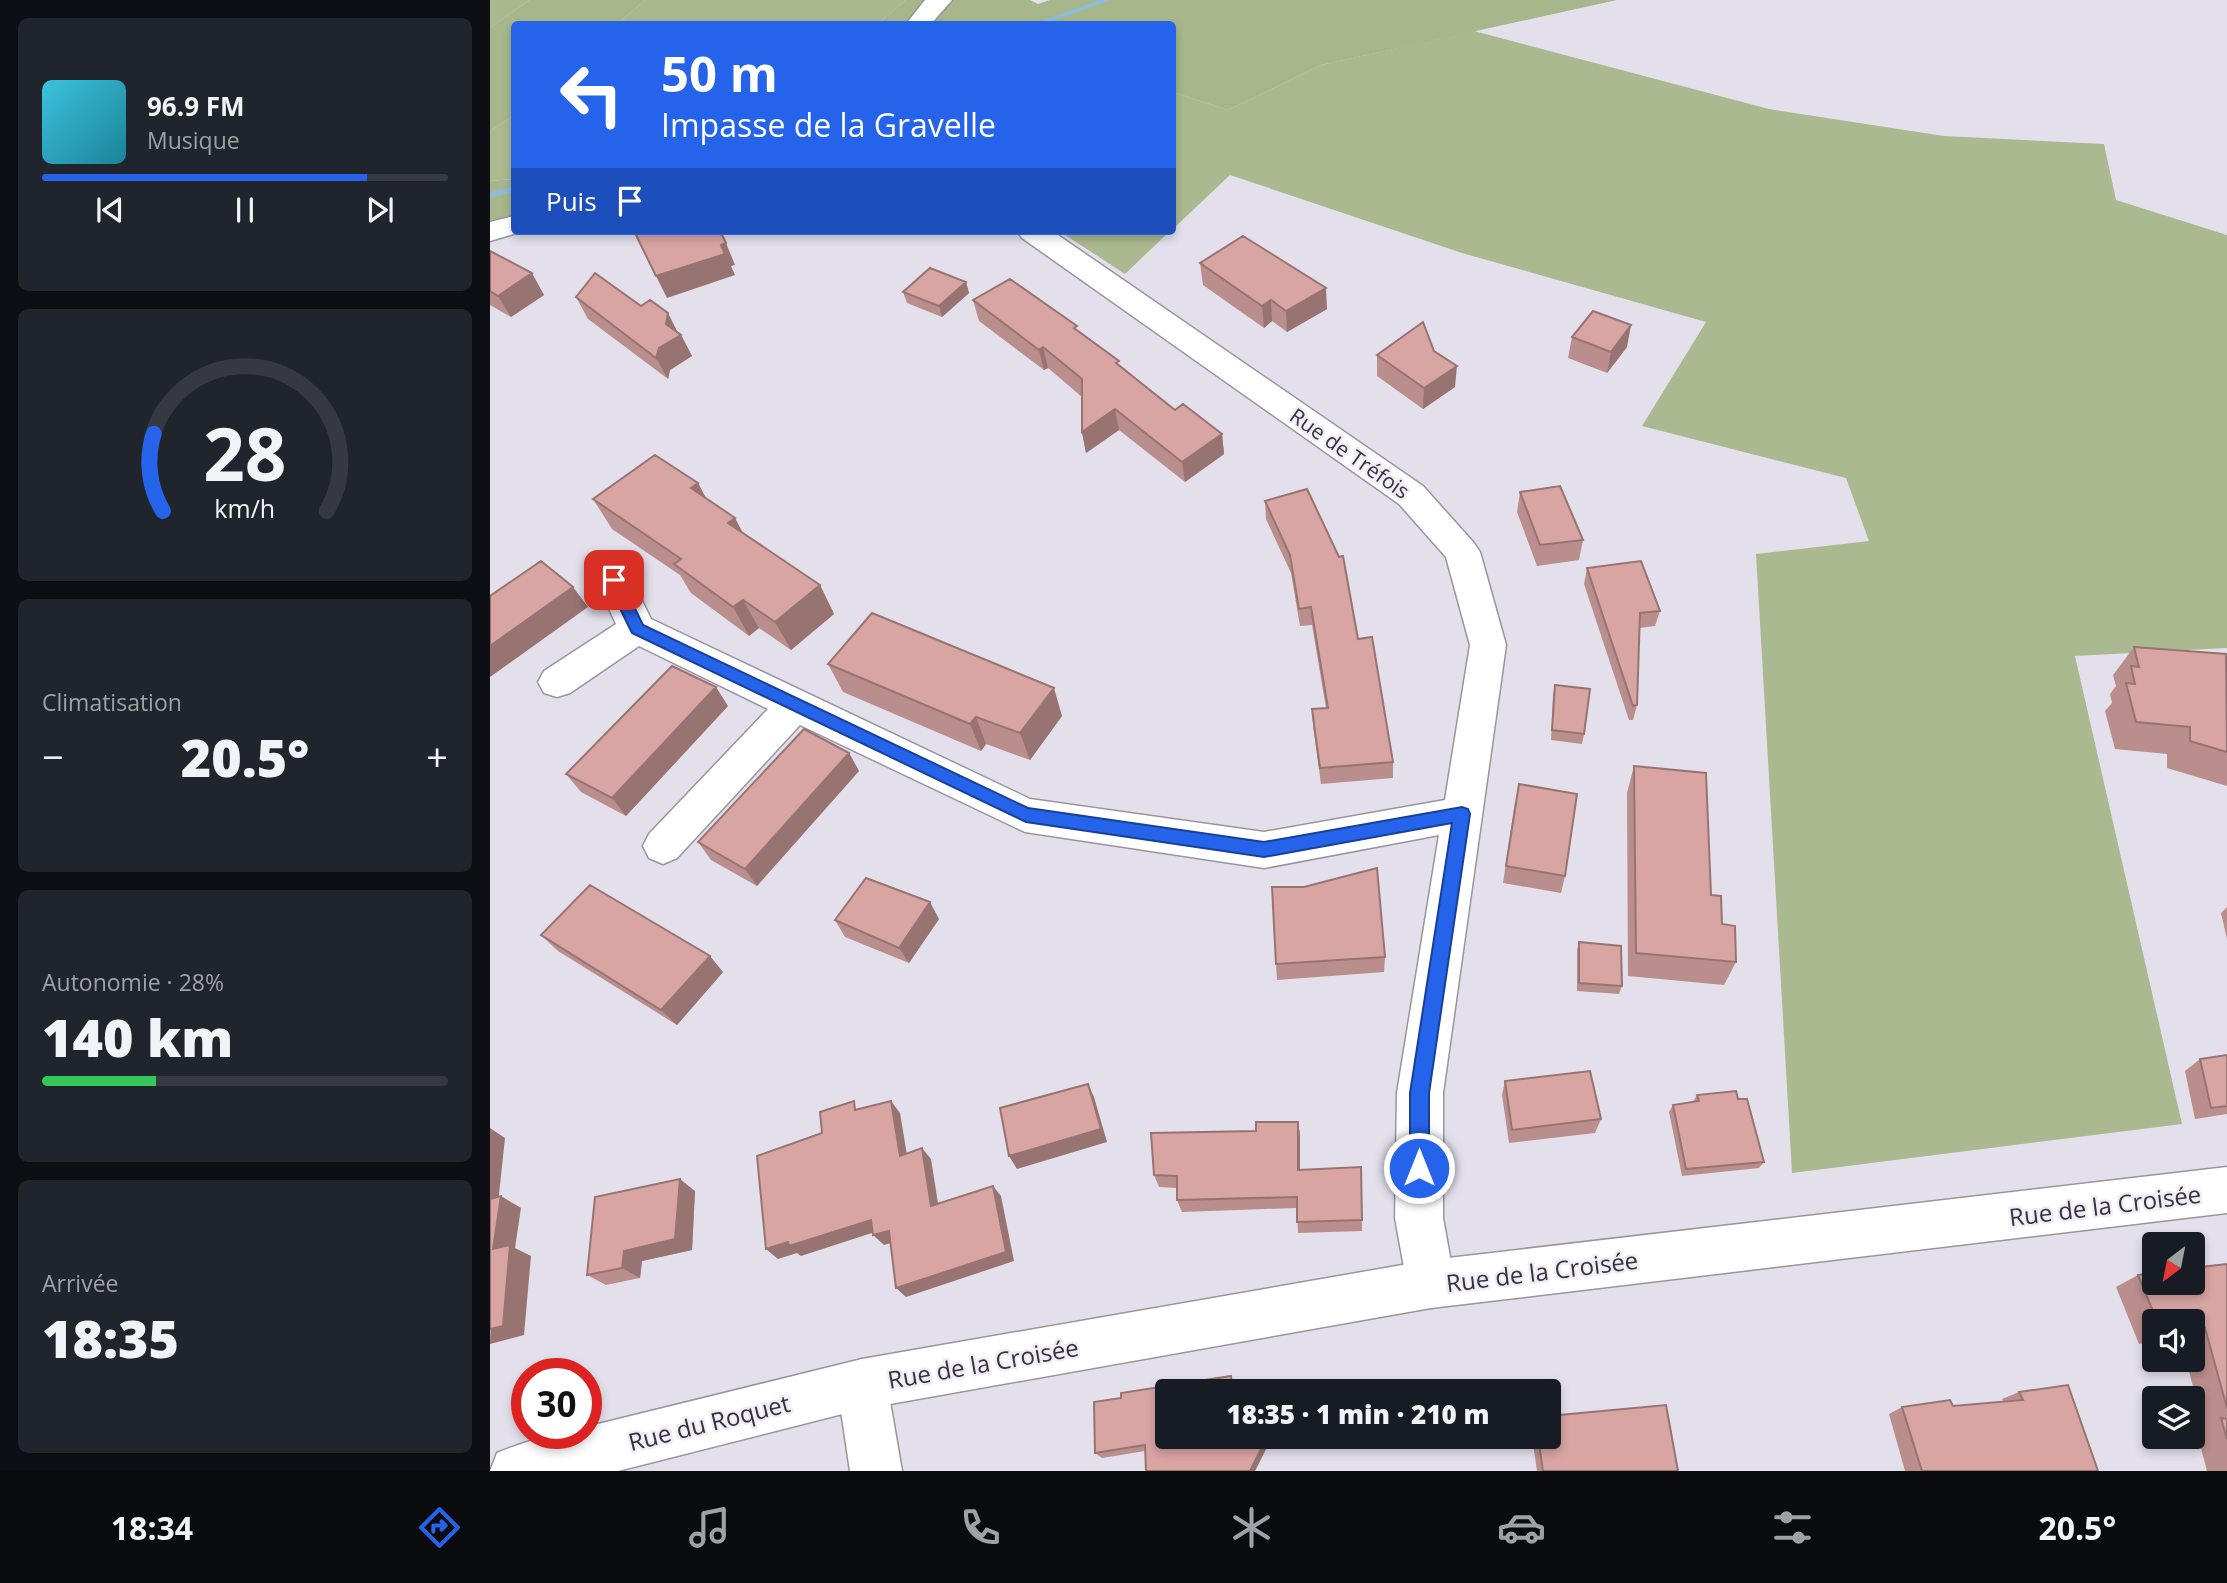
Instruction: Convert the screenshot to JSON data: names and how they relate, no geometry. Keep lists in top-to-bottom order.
{
  "streets": {
    "street": ["Rue de Tréfois", "Rue de la Croisée", "Rue du Roquet"]
  },
  "crossings": [
    ["Rue de Tréfois", "Rue de la Croisée"],
    ["Rue de la Croisée", "Rue du Roquet"]
  ],
  "north": "bottom left",
  "page": {
    "turn": ["50 m", "Impasse de la Gravelle"],
    "song": ["96.9 FM", "Musique"],
    "then": "Puis",
    "tile": [
      "Climatisation",
      ["Autonomie · 28%", "140 km"],
      ["Arrivée", "18:35"]
    ],
    "heat": ["−", "20.5°", "+"],
    "limit": "30",
    "trip": "18:35 · 1 min · 210 m",
    "tabs": ["18:34", "20.5°"],
    "gauge": ["28", "km/h"]
  }
}
